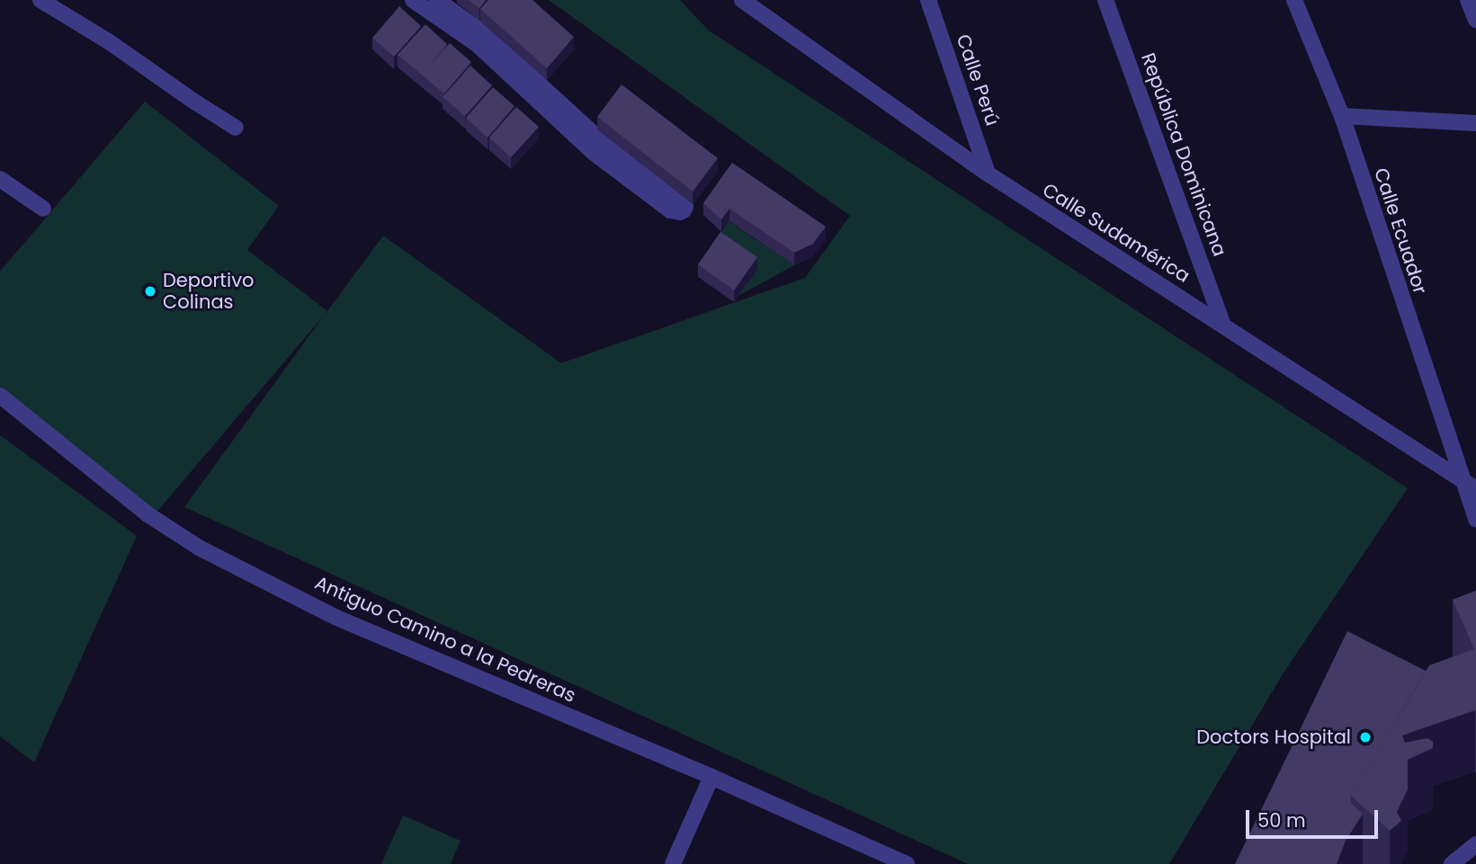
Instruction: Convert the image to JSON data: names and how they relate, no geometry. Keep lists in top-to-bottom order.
{
  "streets": {
    "street": [
      "Calle Perú",
      "República Dominicana",
      "Calle Ecuador",
      "Calle Sudamérica",
      "Antiguo Camino a la Pedreras"
    ]
  },
  "crossings": [
    ["Calle Perú", "Calle Sudamérica"],
    ["República Dominicana", "Calle Sudamérica"],
    ["Calle Ecuador", "Calle Sudamérica"]
  ],
  "places": ["Deportivo Colinas", "Doctors Hospital"],
  "scale_bar": "50 m"
}
